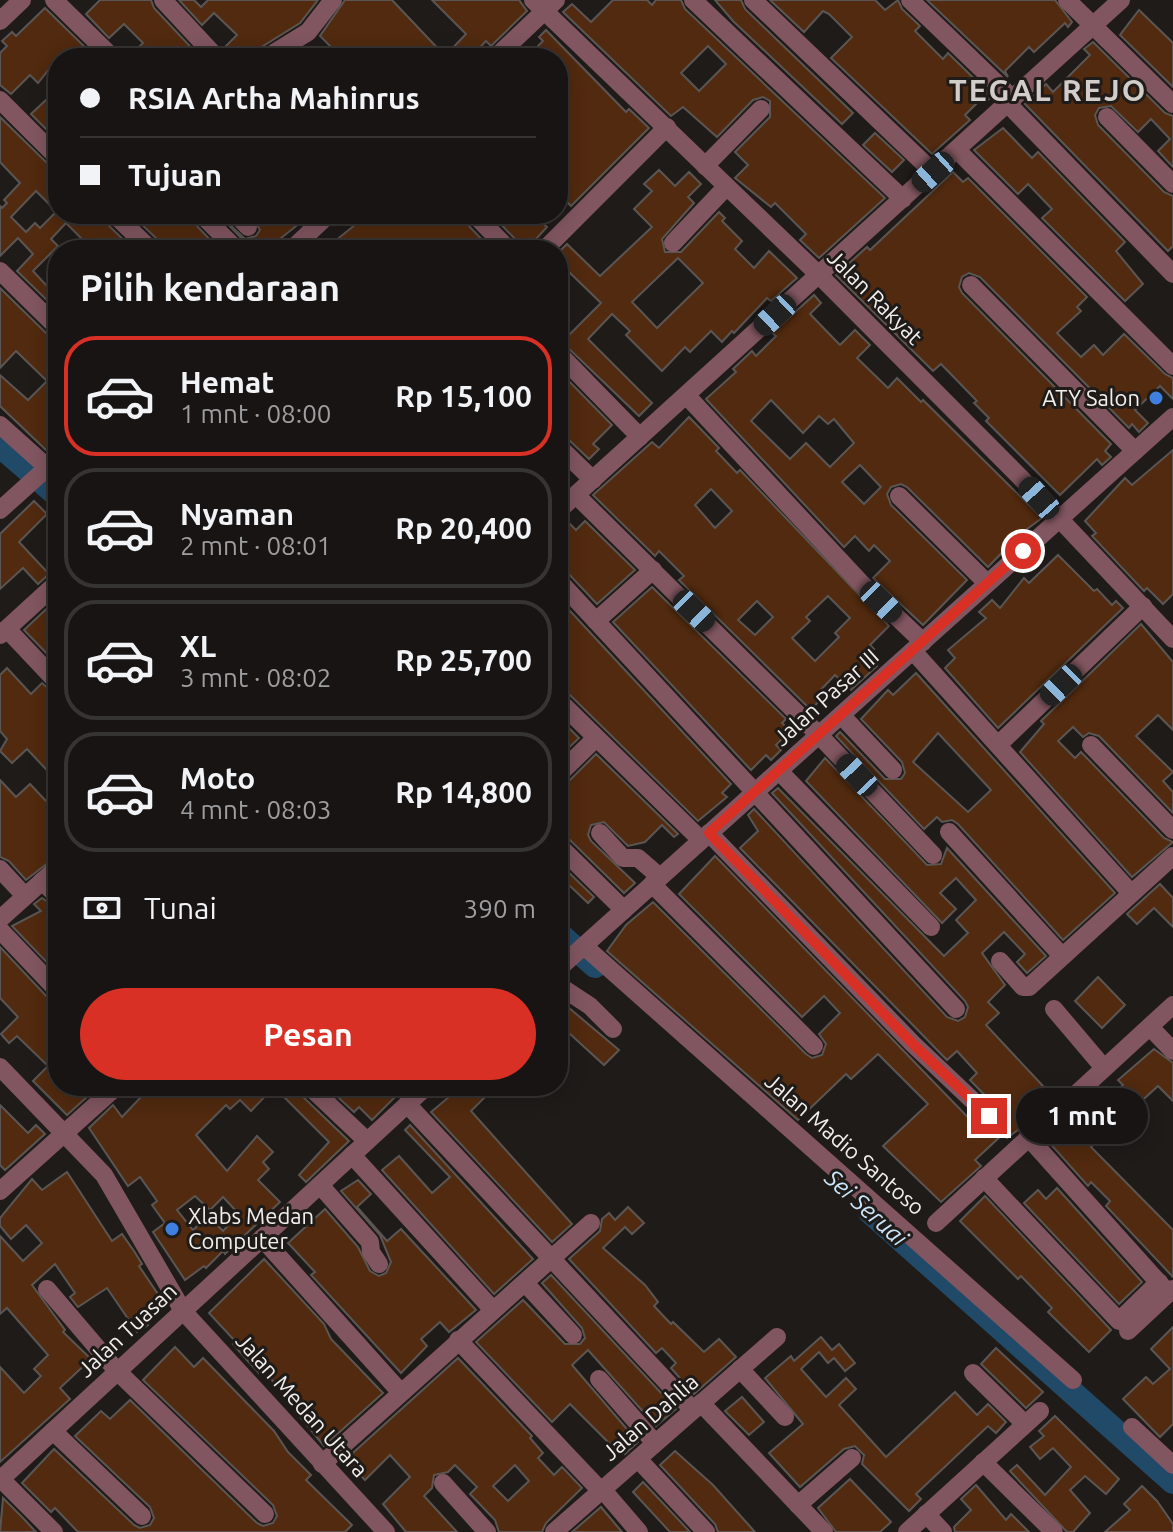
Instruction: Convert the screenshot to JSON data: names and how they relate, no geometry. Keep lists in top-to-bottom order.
{
  "streets": {
    "street": [
      "Jalan Rakyat",
      "Jalan Pasar III",
      "Jalan Madio Santoso",
      "Jalan Tuasan",
      "Jalan Medan Utara",
      "Jalan Dahlia"
    ]
  },
  "crossings": [
    ["Jalan Rakyat", "Jalan Pasar III"],
    ["Jalan Pasar III", "Jalan Madio Santoso"],
    ["Jalan Tuasan", "Jalan Medan Utara"]
  ],
  "districts": ["TEGAL REJO"],
  "water": ["Sei Seruai"],
  "places": ["ATY Salon", "Xlabs Medan Computer"],
  "page": {
    "banner": ["RSIA Artha Mahinrus", "Tujuan"],
    "heading": "Pilih kendaraan",
    "list": [
      {
        "name": "Hemat",
        "note": "1 mnt · 08:00",
        "value": "Rp 15,100"
      },
      {
        "name": "Nyaman",
        "note": "2 mnt · 08:01",
        "value": "Rp 20,400"
      },
      {
        "name": "XL",
        "note": "3 mnt · 08:02",
        "value": "Rp 25,700"
      },
      {
        "name": "Moto",
        "note": "4 mnt · 08:03",
        "value": "Rp 14,800"
      }
    ],
    "pay": ["Tunai", "390 m"],
    "buttons": "Pesan",
    "bubble": "1 mnt"
  }
}
